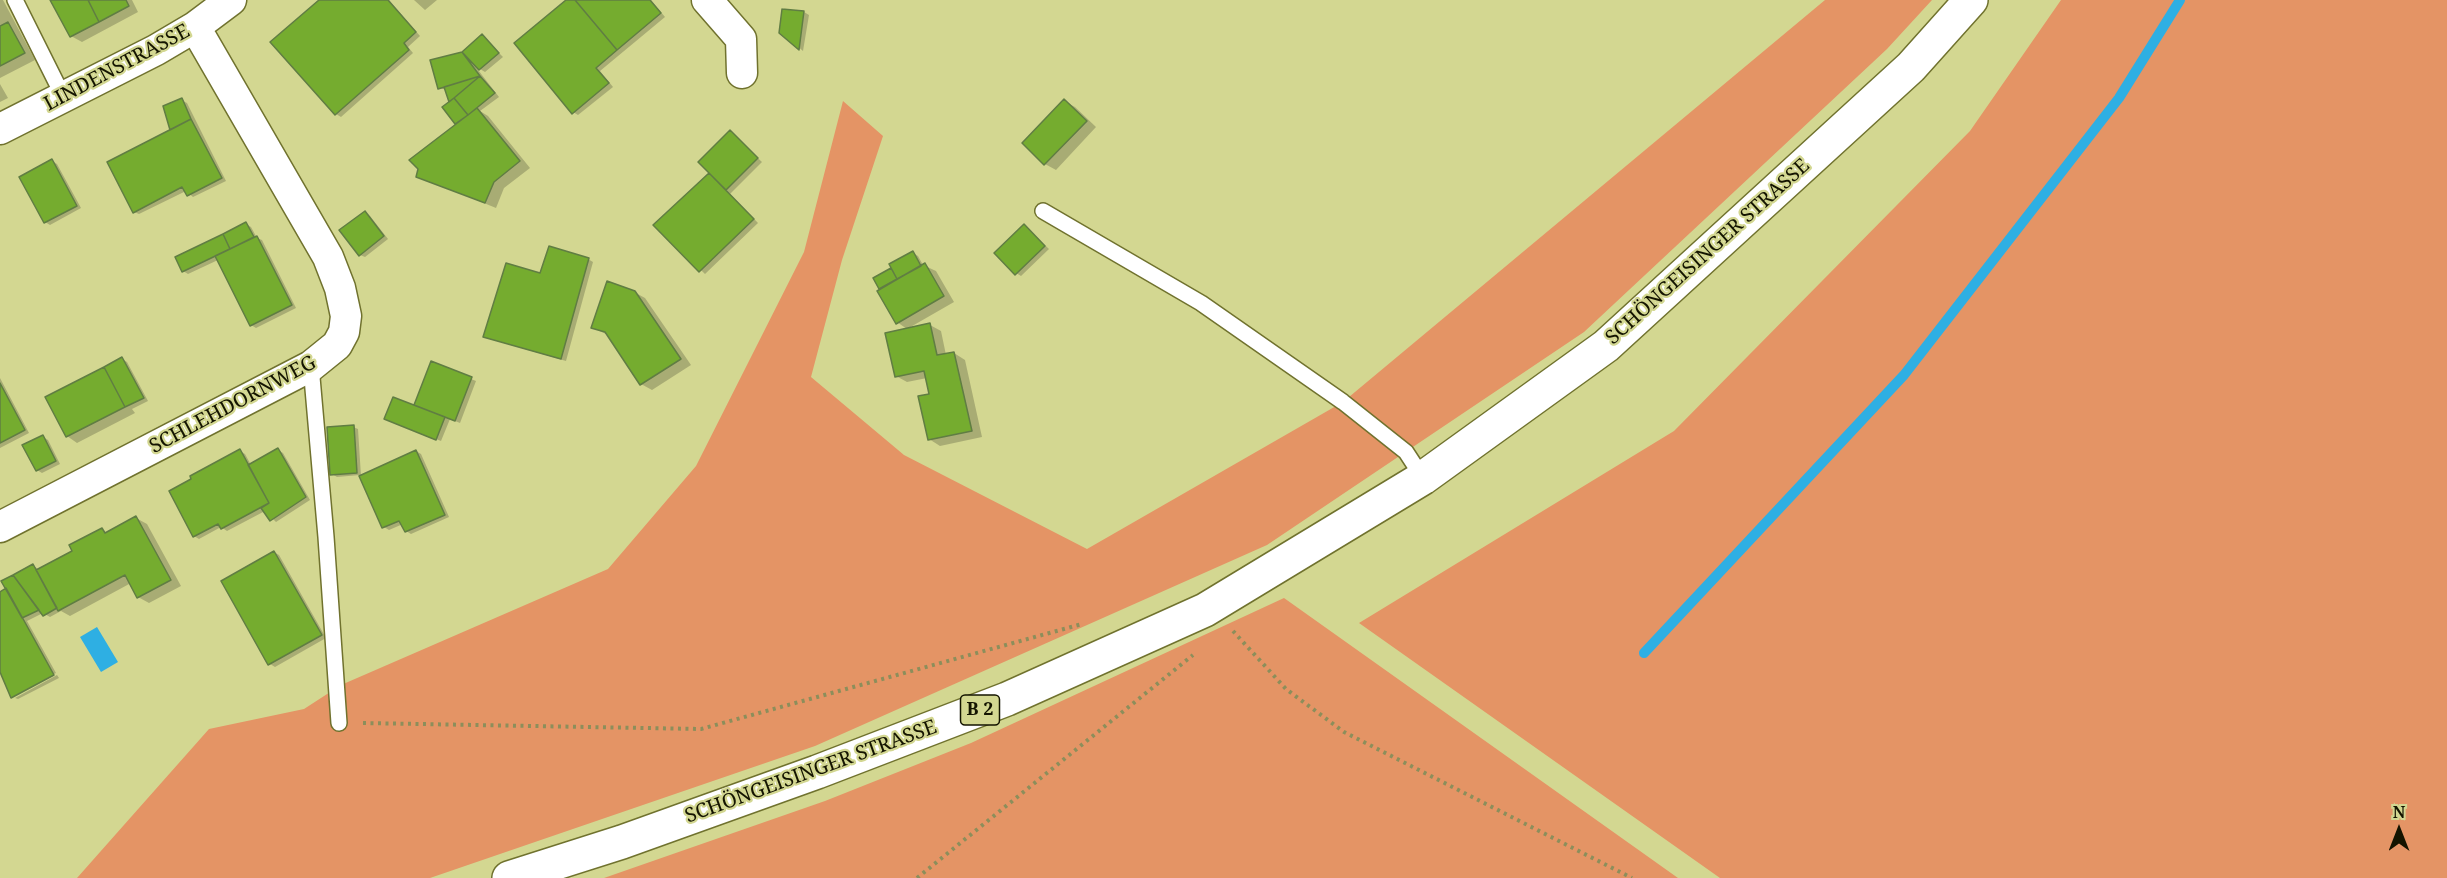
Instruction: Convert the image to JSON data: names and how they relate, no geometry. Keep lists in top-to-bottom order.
{
  "streets": {
    "main road": ["SCHÖNGEISINGER STRASSE", "B 2"],
    "street": ["LINDENSTRASSE", "SCHLEHDORNWEG"]
  },
  "crossings": [
    ["LINDENSTRASSE", "SCHLEHDORNWEG"]
  ],
  "north": "top"
}
